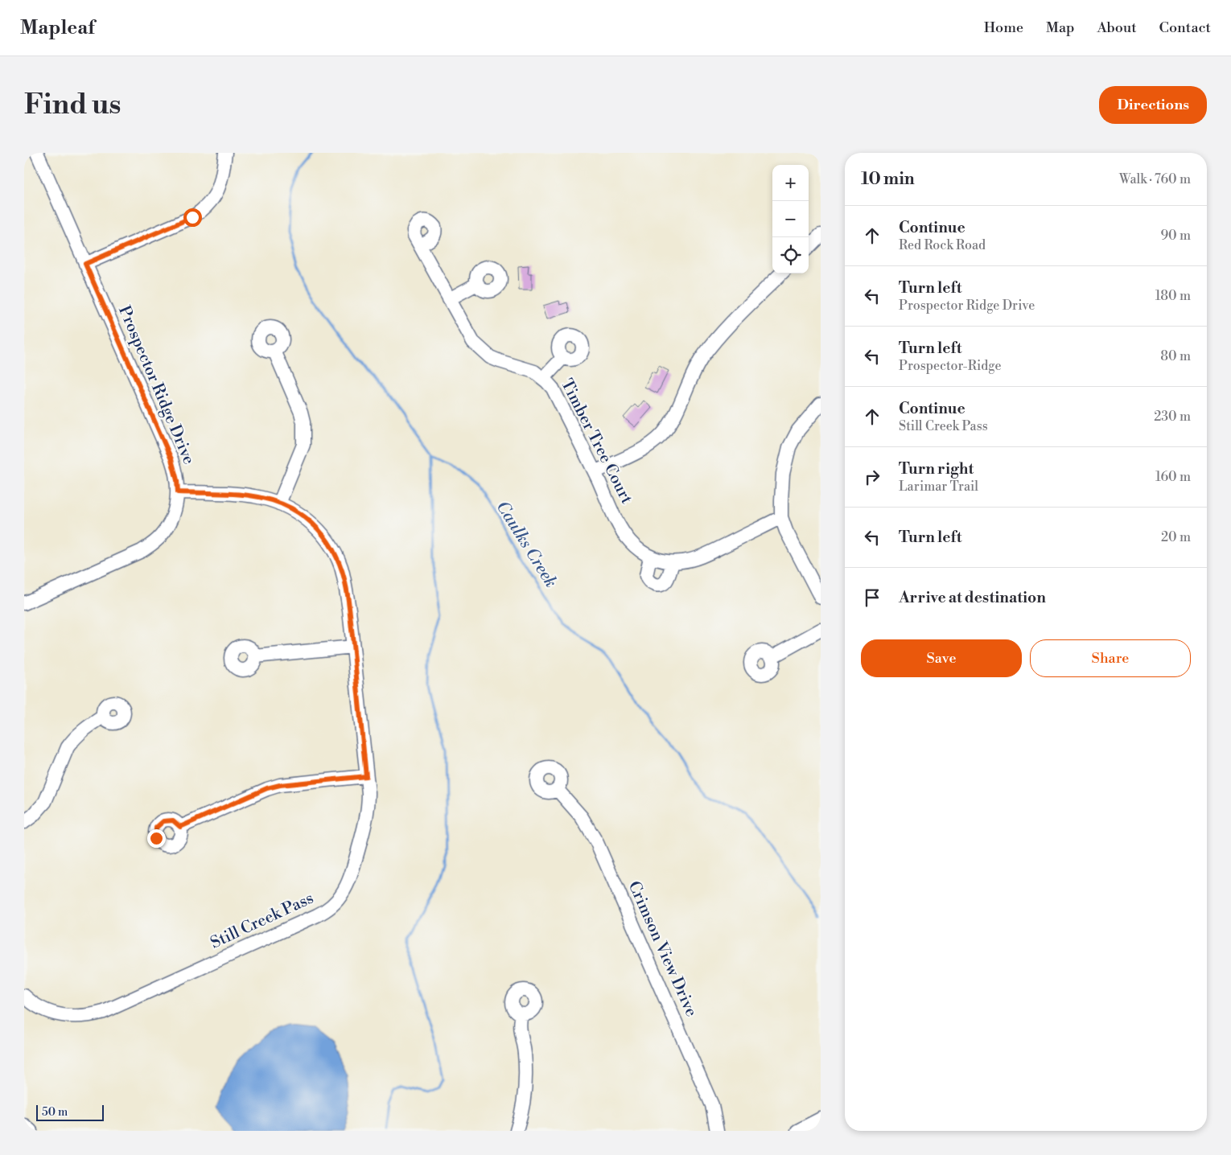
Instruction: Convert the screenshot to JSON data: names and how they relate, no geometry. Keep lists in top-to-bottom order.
{
  "streets": {
    "street": [
      "Prospector Ridge Drive",
      "Timber Tree Court",
      "Still Creek Pass",
      "Crimson View Drive"
    ]
  },
  "crossings": [
    ["Prospector Ridge Drive", "Still Creek Pass"]
  ],
  "water": ["Caulks Creek"],
  "scale_bar": "50 m",
  "page": {
    "header": "Mapleaf",
    "nav": [
      "Home",
      "Map",
      "About",
      "Contact"
    ],
    "buttons": [
      "Directions",
      ["Save", "Share"]
    ],
    "title": "Find us",
    "heading": ["10 min", "Walk · 760 m"],
    "map_buttons": ["+", "−"],
    "list": [
      ["Continue", "Red Rock Road", "90 m"],
      ["Turn left", "Prospector Ridge Drive", "180 m"],
      ["Turn left", "Prospector-Ridge", "80 m"],
      ["Continue", "Still Creek Pass", "230 m"],
      ["Turn right", "Larimar Trail", "160 m"],
      ["Turn left", "20 m"],
      "Arrive at destination"
    ],
    "scale": "50 m"
  }
}
